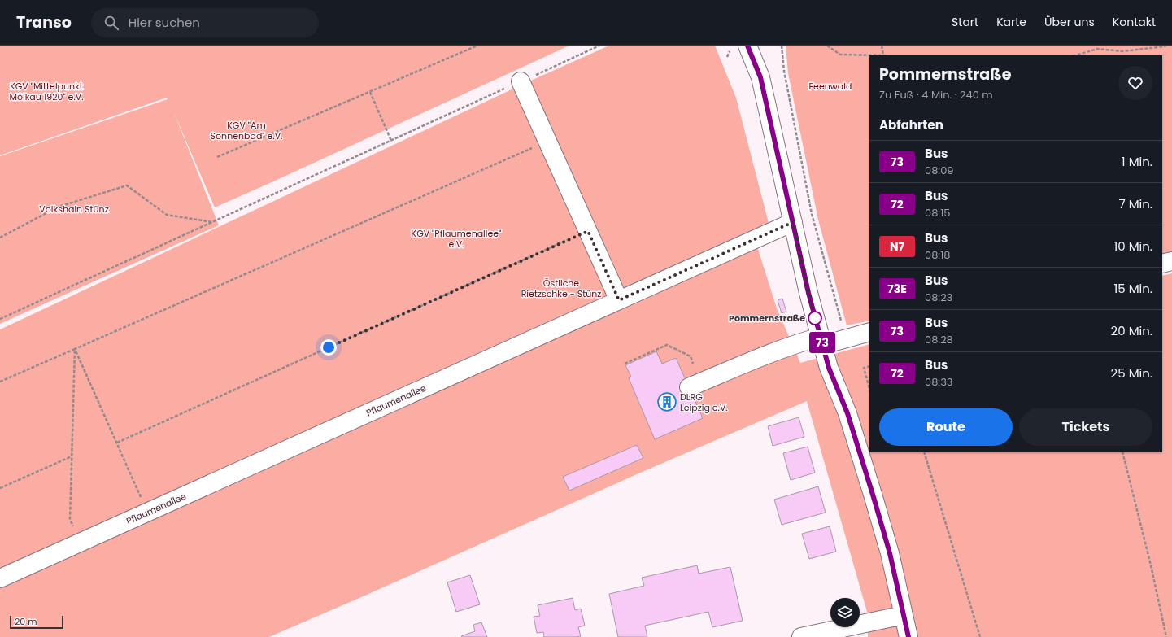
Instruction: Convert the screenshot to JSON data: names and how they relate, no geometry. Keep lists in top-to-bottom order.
{
  "streets": {
    "street": ["Pflaumenallee"]
  },
  "parks": [
    "KGV \"Mittelpunkt Mölkau 1920\" e.V.",
    "Feenwald",
    "KGV \"Am Sonnenbad\" e.V.",
    "Volkshain Stünz",
    "KGV \"Pflaumenallee\" e.V.",
    "Östliche Rietzschke - Stünz"
  ],
  "places": {
    "other": ["Pommernstraße"],
    "building": ["DLRG Leipzig e.V."]
  },
  "lines": ["bus line 73"],
  "scale_bar": "20 m",
  "page": {
    "header": "Transo",
    "search": "Hier suchen",
    "nav": [
      "Start",
      "Karte",
      "Über uns",
      "Kontakt"
    ],
    "on_map": "73",
    "heading": [
      ["Pommernstraße", "Zu Fuß · 4 Min. · 240 m"],
      "Abfahrten"
    ],
    "list": [
      {
        "mark": "73",
        "name": "Bus",
        "note": "08:09",
        "value": "1 Min."
      },
      {
        "mark": "72",
        "name": "Bus",
        "note": "08:15",
        "value": "7 Min."
      },
      {
        "mark": "N7",
        "name": "Bus",
        "note": "08:18",
        "value": "10 Min."
      },
      {
        "mark": "73E",
        "name": "Bus",
        "note": "08:23",
        "value": "15 Min."
      },
      {
        "mark": "73",
        "name": "Bus",
        "note": "08:28",
        "value": "20 Min."
      },
      {
        "mark": "72",
        "name": "Bus",
        "note": "08:33",
        "value": "25 Min."
      }
    ],
    "buttons": ["Route", "Tickets"],
    "scale": "20 m"
  }
}
